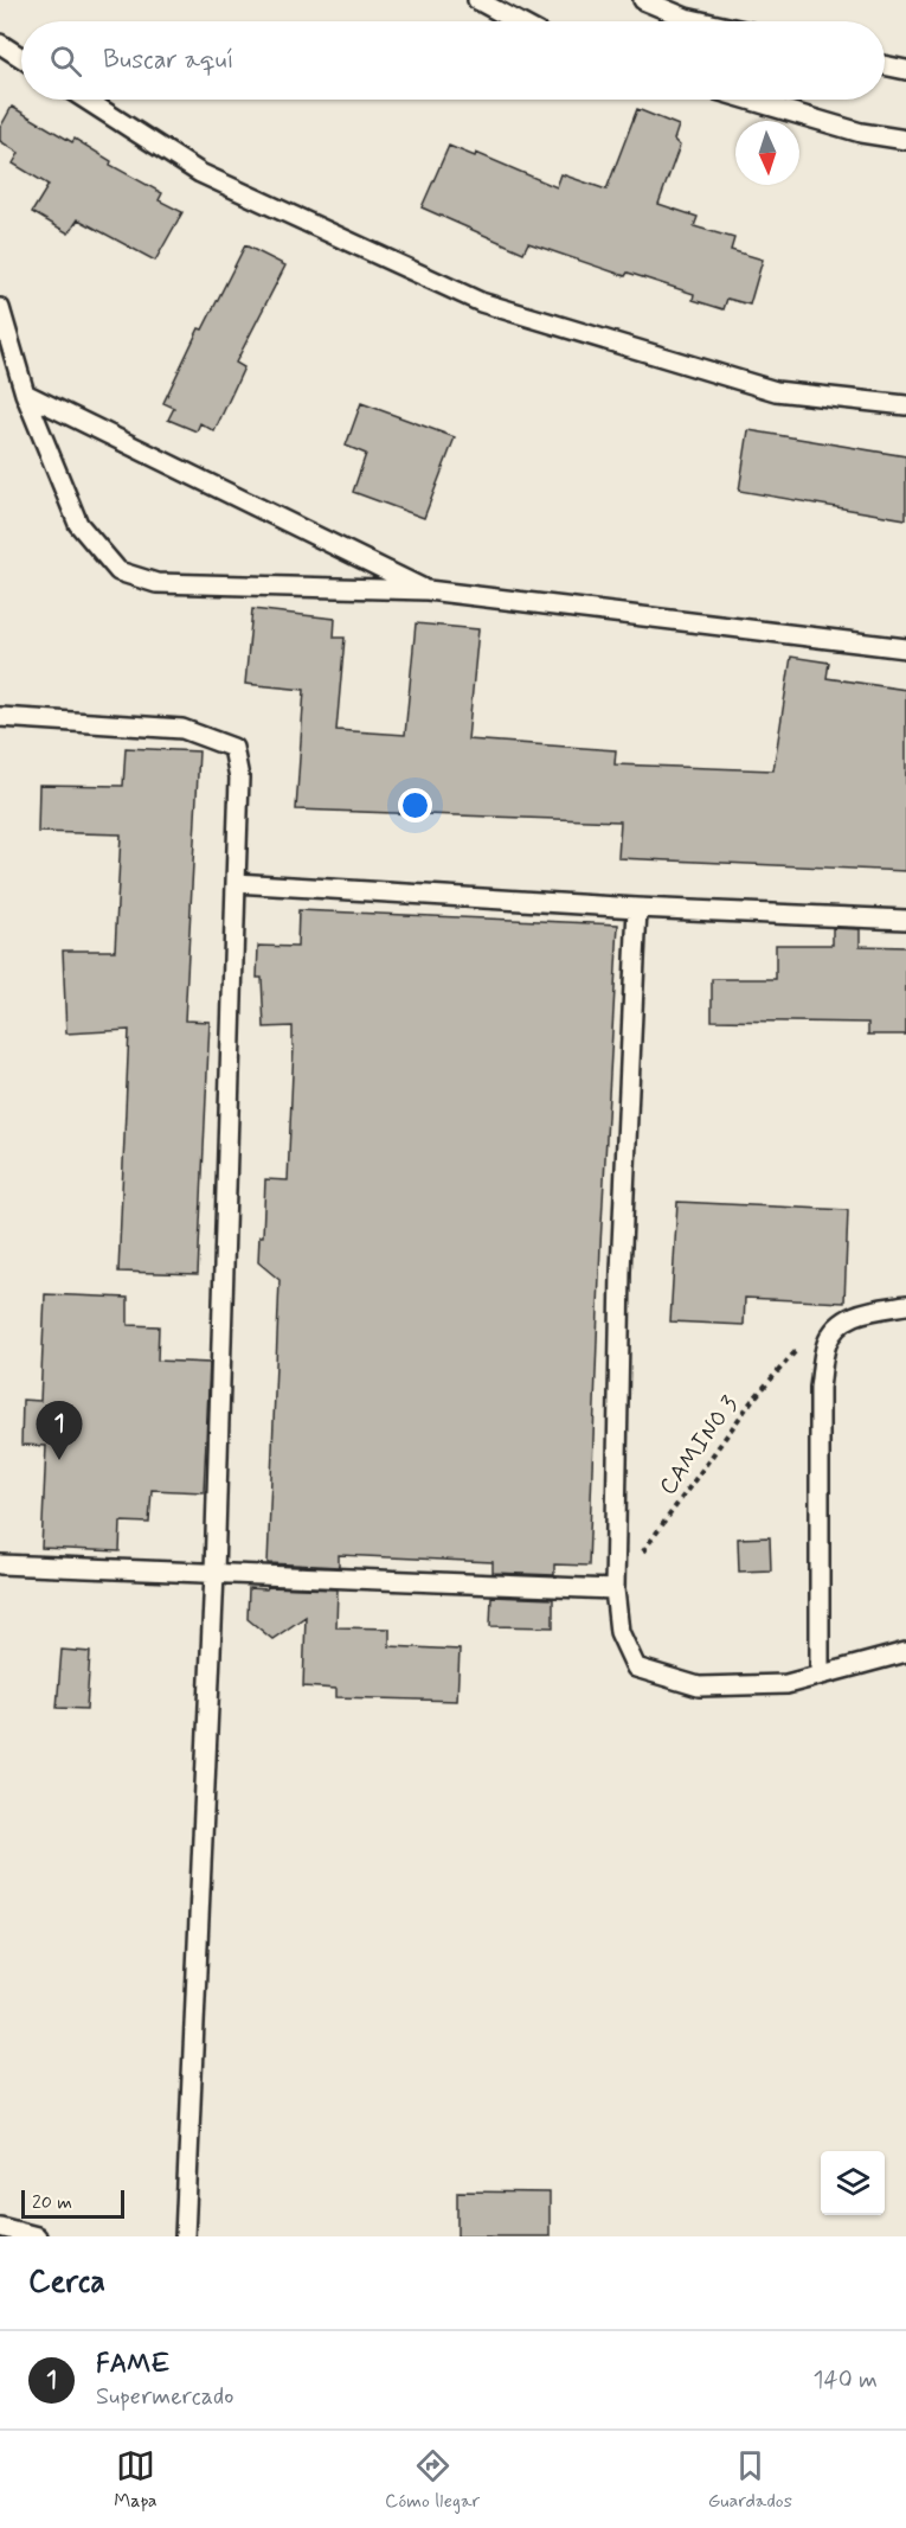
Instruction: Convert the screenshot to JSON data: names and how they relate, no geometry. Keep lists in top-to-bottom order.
{
  "streets": {
    "path": ["CAMINO 3"]
  },
  "scale_bar": "20 m",
  "north": "bottom",
  "page": {
    "search": "Buscar aquí",
    "pins": "1",
    "scale": "20 m",
    "heading": "Cerca",
    "list": [
      {
        "mark": "1",
        "name": "FAME",
        "note": "Supermercado",
        "value": "140 m"
      }
    ],
    "nav": ["Mapa", "Cómo llegar", "Guardados"]
  }
}
